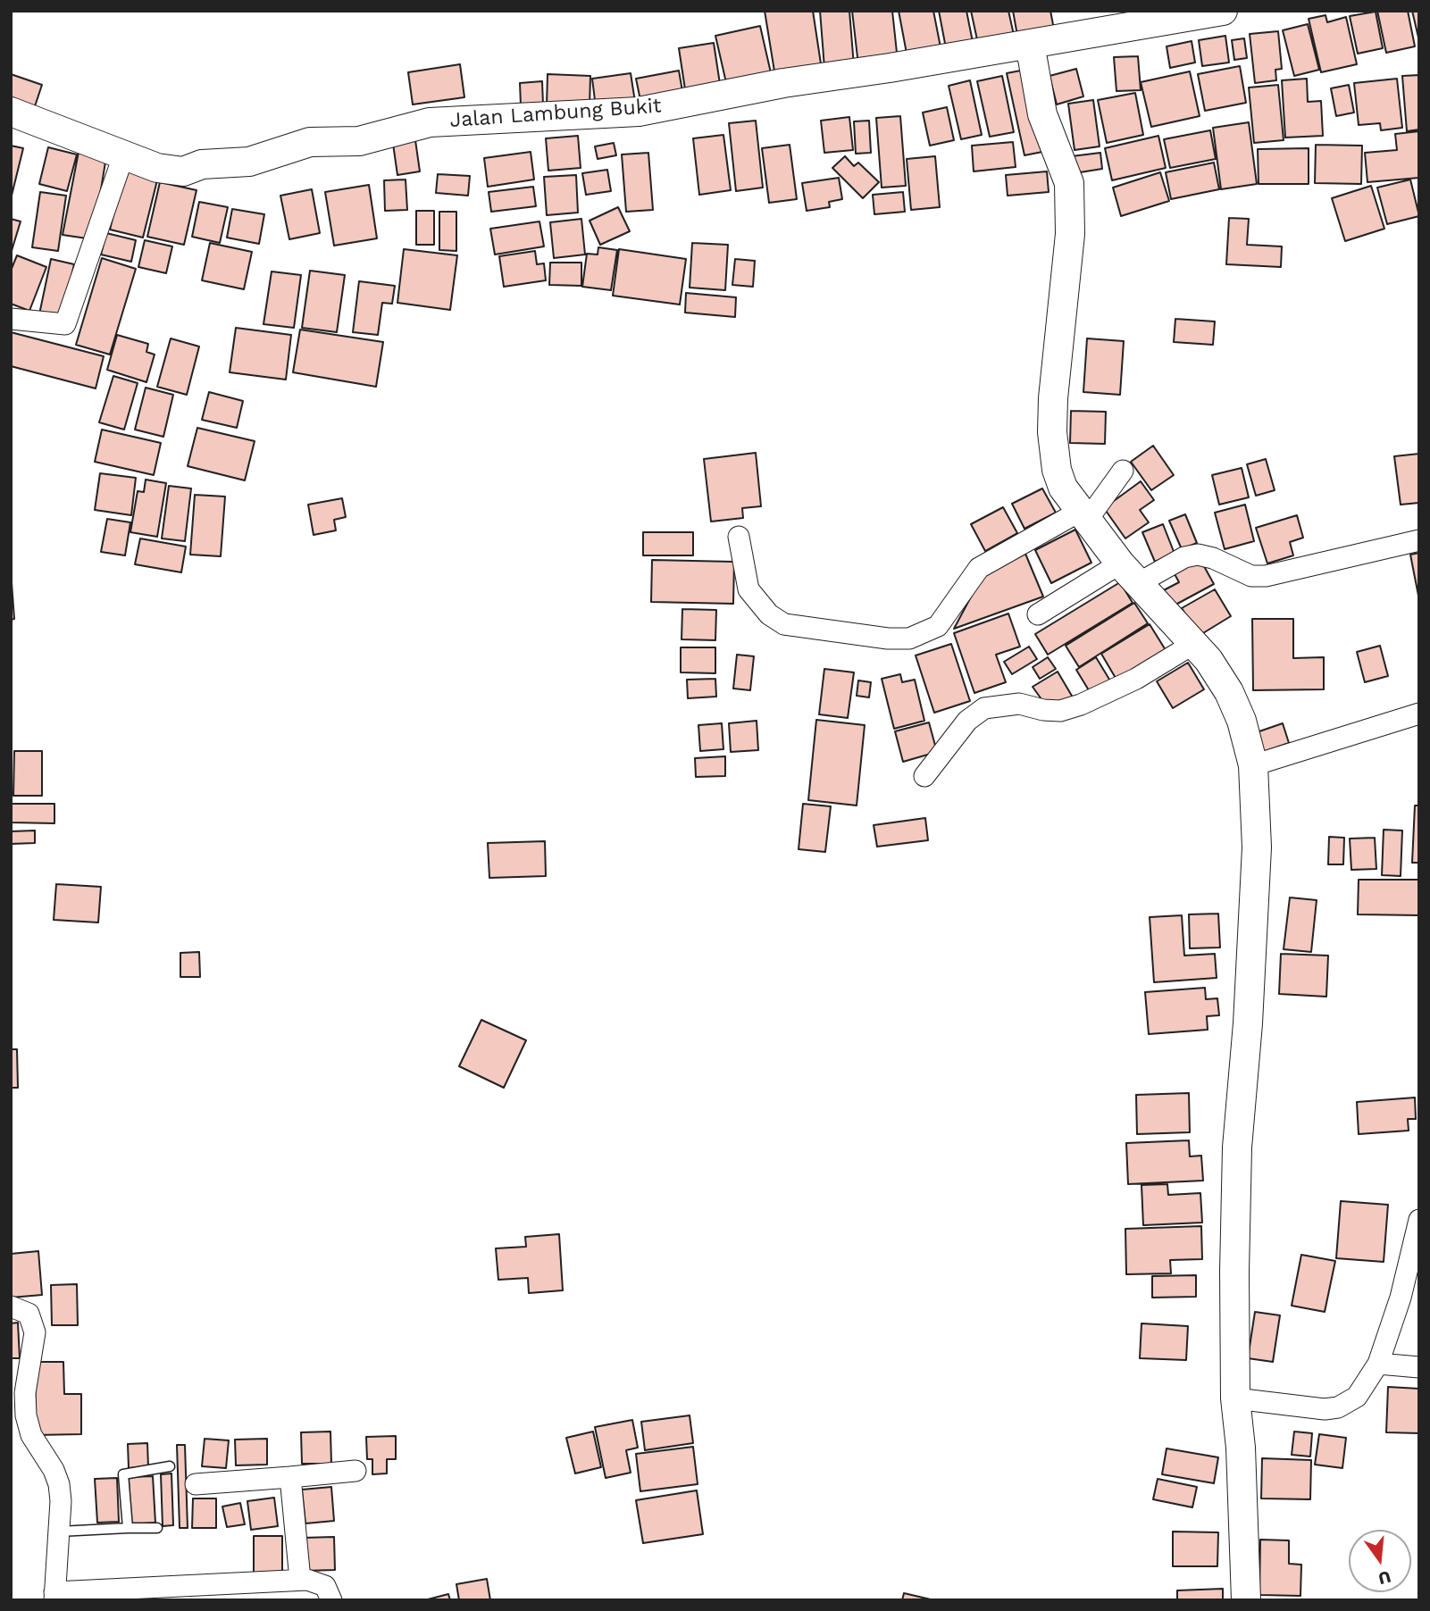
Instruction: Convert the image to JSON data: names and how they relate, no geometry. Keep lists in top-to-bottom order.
{
  "streets": {
    "street": ["Jalan Lambung Bukit"]
  },
  "north": "bottom"
}
